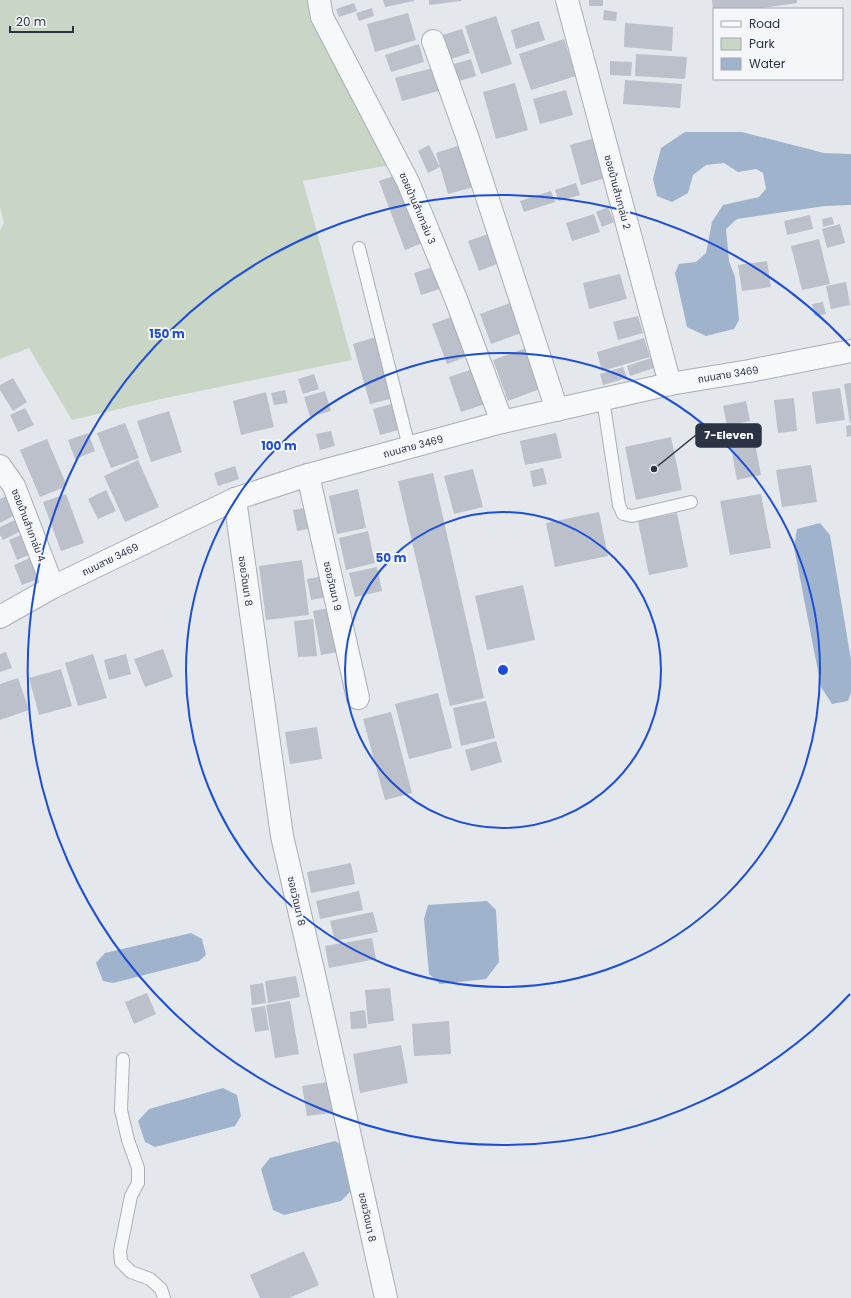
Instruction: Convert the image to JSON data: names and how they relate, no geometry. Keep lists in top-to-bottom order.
{
  "streets": {
    "street": [
      "ซอยบ้านสำเภาล่ม 2",
      "ซอยบ้านสำเภาล่ม 3",
      "ถนนสาย 3469",
      "ซอยบ้านสำเภาล่ม 4",
      "ซอยวัฒนา 8",
      "ซอยวัฒนา 9"
    ]
  },
  "crossings": [
    ["ซอยบ้านสำเภาล่ม 2", "ถนนสาย 3469"],
    ["ซอยบ้านสำเภาล่ม 3", "ถนนสาย 3469"],
    ["ถนนสาย 3469", "ซอยบ้านสำเภาล่ม 4"],
    ["ถนนสาย 3469", "ซอยวัฒนา 8"],
    ["ถนนสาย 3469", "ซอยวัฒนา 9"]
  ],
  "places": ["7-Eleven"],
  "legend": ["Road", "Park", "Water"],
  "scale_bar": "20 m",
  "rings": ["150 m", "100 m", "50 m"]
}
